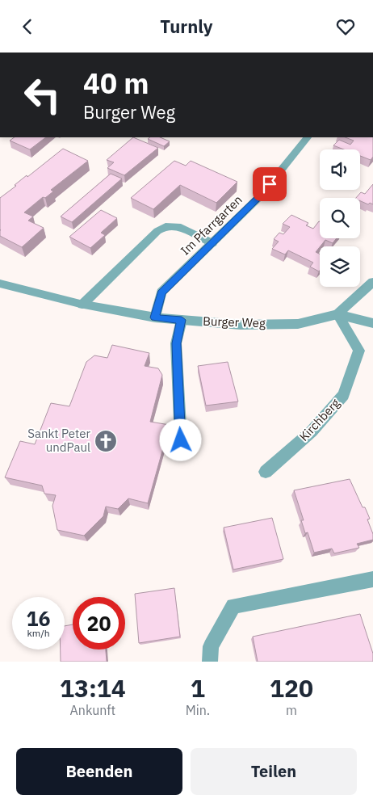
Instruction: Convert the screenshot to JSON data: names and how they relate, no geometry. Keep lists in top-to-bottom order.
{
  "streets": {
    "street": ["Im Pfarrgarten", "Burger Weg", "Kirchberg"]
  },
  "crossings": [
    ["Im Pfarrgarten", "Burger Weg"],
    ["Burger Weg", "Kirchberg"]
  ],
  "places": {
    "church": ["Sankt Peter undPaul"]
  },
  "page": {
    "header": "Turnly",
    "turn": ["40 m", "Burger Weg"],
    "speed": "16 km/h",
    "limit": "20",
    "eta": [
      "13:14",
      "Ankunft",
      "1",
      "Min.",
      "120",
      "m"
    ],
    "buttons": ["Beenden", "Teilen"]
  }
}
